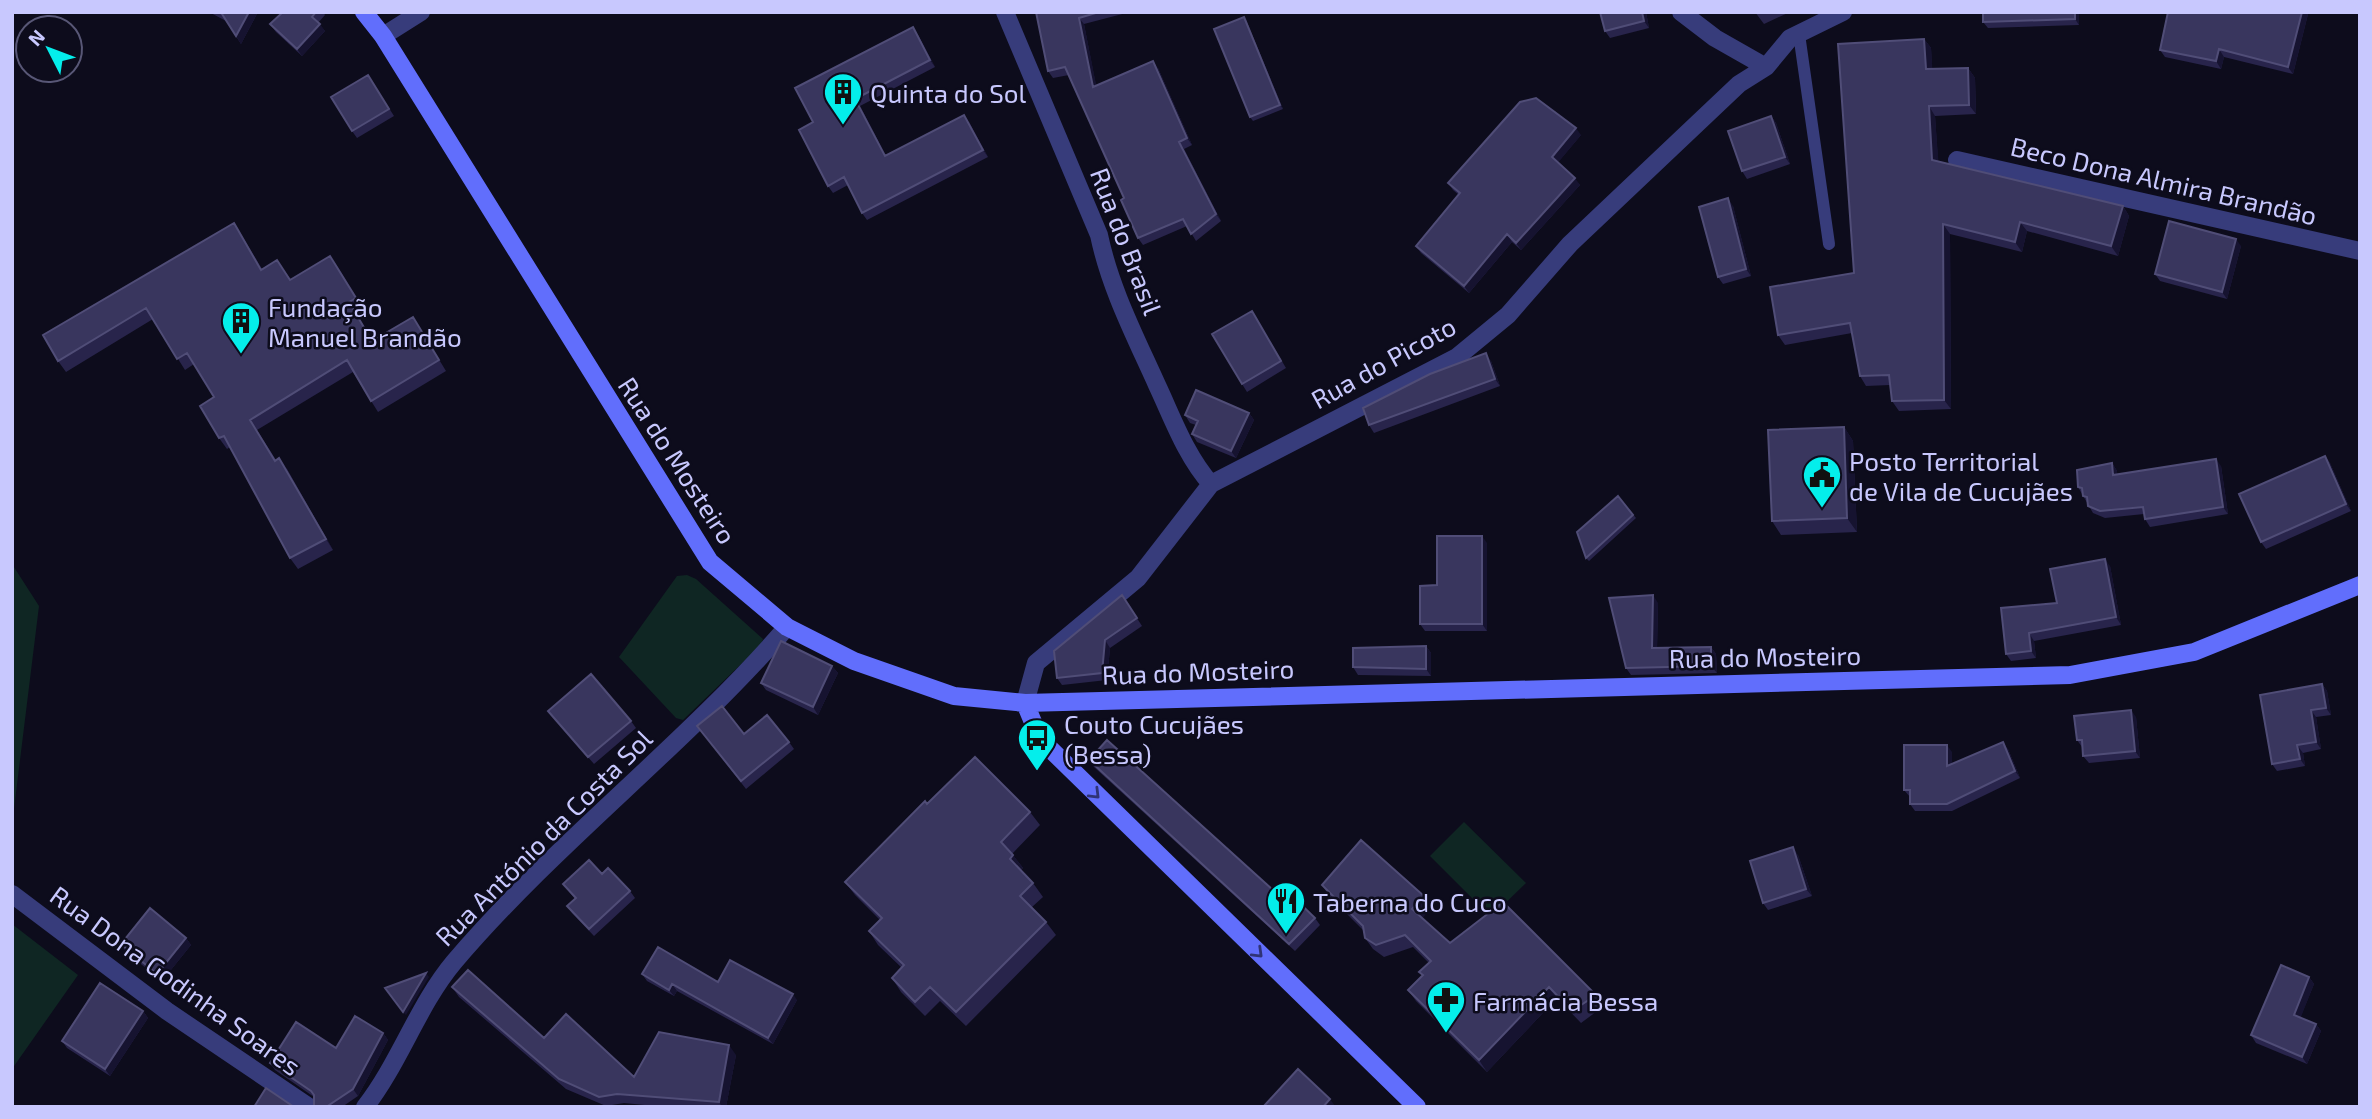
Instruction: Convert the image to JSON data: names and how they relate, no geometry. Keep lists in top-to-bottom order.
{
  "streets": {
    "main road": ["Rua do Mosteiro"],
    "street": [
      "Beco Dona Almira Brandão",
      "Rua do Brasil",
      "Rua do Picoto",
      "Rua António da Costa Sol",
      "Rua Dona Godinha Soares"
    ]
  },
  "crossings": [
    ["Rua do Brasil", "Rua do Picoto"],
    ["Rua do Picoto", "Rua do Mosteiro"],
    ["Rua do Mosteiro", "Rua António da Costa Sol"]
  ],
  "places": {
    "building": ["Quinta do Sol", "Fundação Manuel Brandão"],
    "public building": ["Posto Territorial de Vila de Cucujães"],
    "bus stop": ["Couto Cucujães (Bessa)"],
    "restaurant": ["Taberna do Cuco"],
    "pharmacy": ["Farmácia Bessa"]
  },
  "north": "top left"
}
